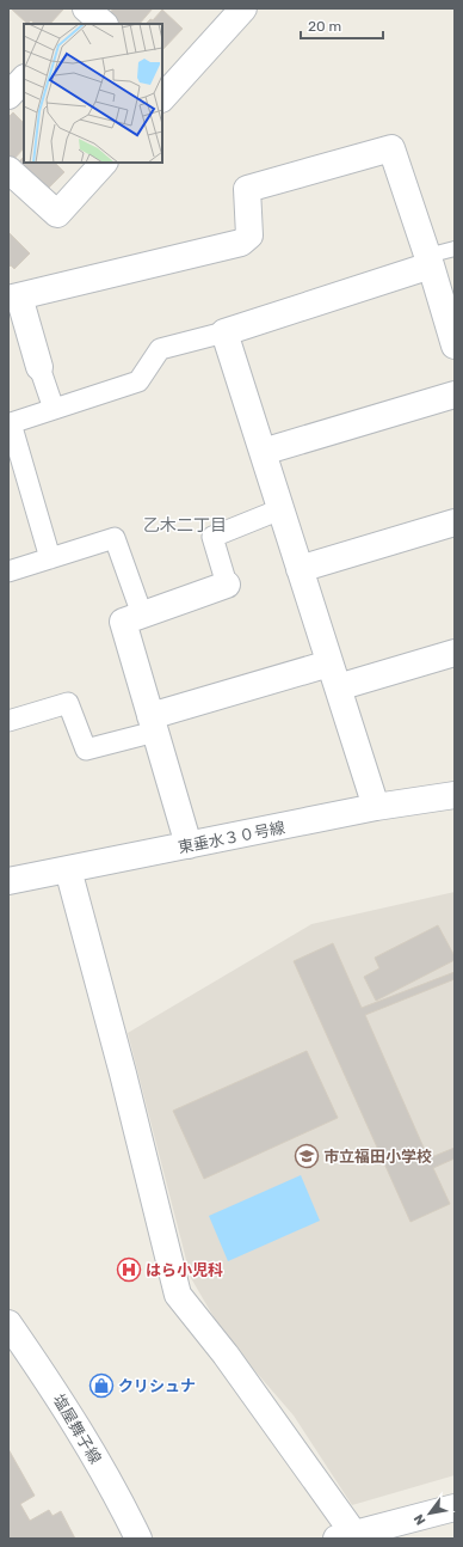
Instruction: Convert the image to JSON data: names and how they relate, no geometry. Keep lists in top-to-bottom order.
{
  "streets": {
    "street": ["東垂水３０号線", "塩屋舞子線"]
  },
  "districts": ["乙木二丁目"],
  "places": {
    "school or university": ["市立福田小学校"],
    "hospital": ["はら小児科"],
    "shop": ["クリシュナ"]
  },
  "scale_bar": "20 m",
  "north": "bottom left"
}
